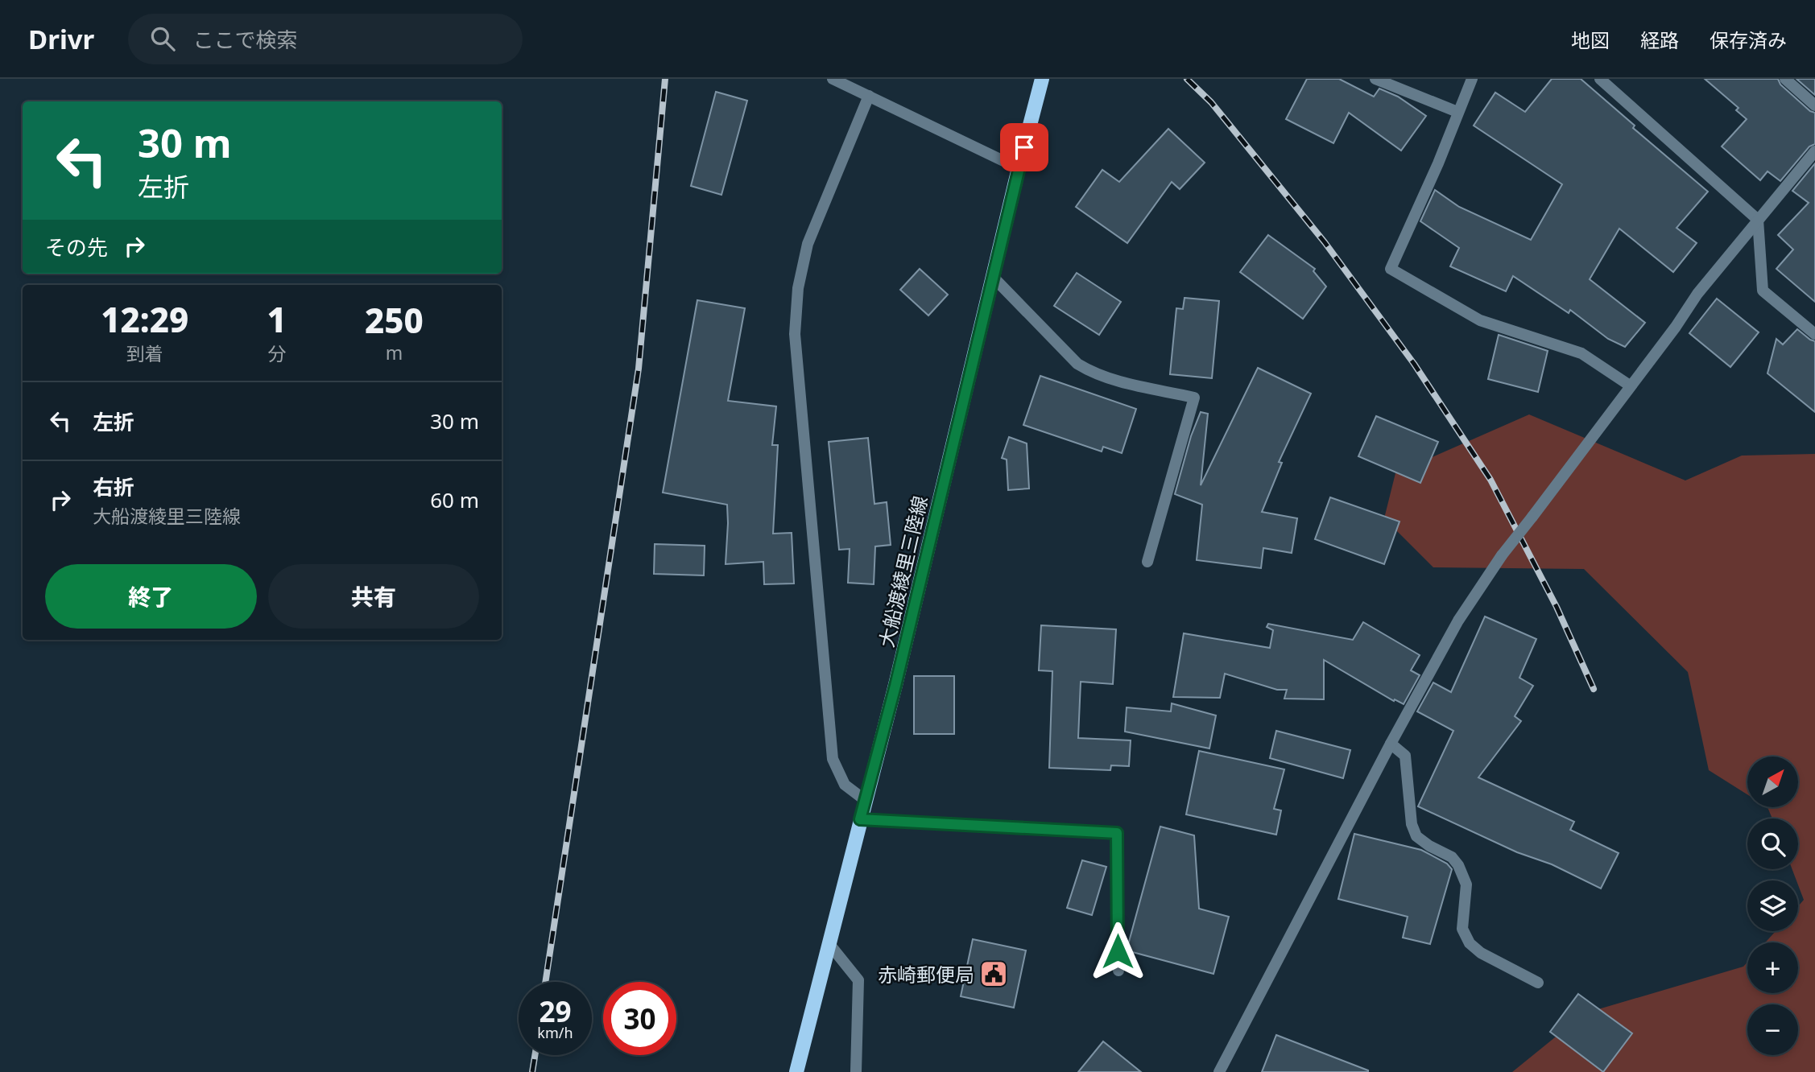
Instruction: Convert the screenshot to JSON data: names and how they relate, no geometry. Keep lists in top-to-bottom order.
{
  "streets": {
    "main road": ["大船渡綾里三陸線"]
  },
  "places": {
    "public building": ["赤崎郵便局"]
  },
  "north": "top right",
  "page": {
    "header": "Drivr",
    "search": "ここで検索",
    "nav": ["地図", "経路", "保存済み"],
    "turn": ["30 m", "左折"],
    "then": "その先",
    "eta": [
      "12:29",
      "到着",
      "1",
      "分",
      "250",
      "m"
    ],
    "list": [
      {
        "name": "左折",
        "value": "30 m"
      },
      {
        "name": "右折",
        "note": "大船渡綾里三陸線",
        "value": "60 m"
      }
    ],
    "buttons": ["終了", "共有"],
    "map_buttons": ["+", "−"],
    "speed": "29 km/h",
    "limit": "30"
  }
}
